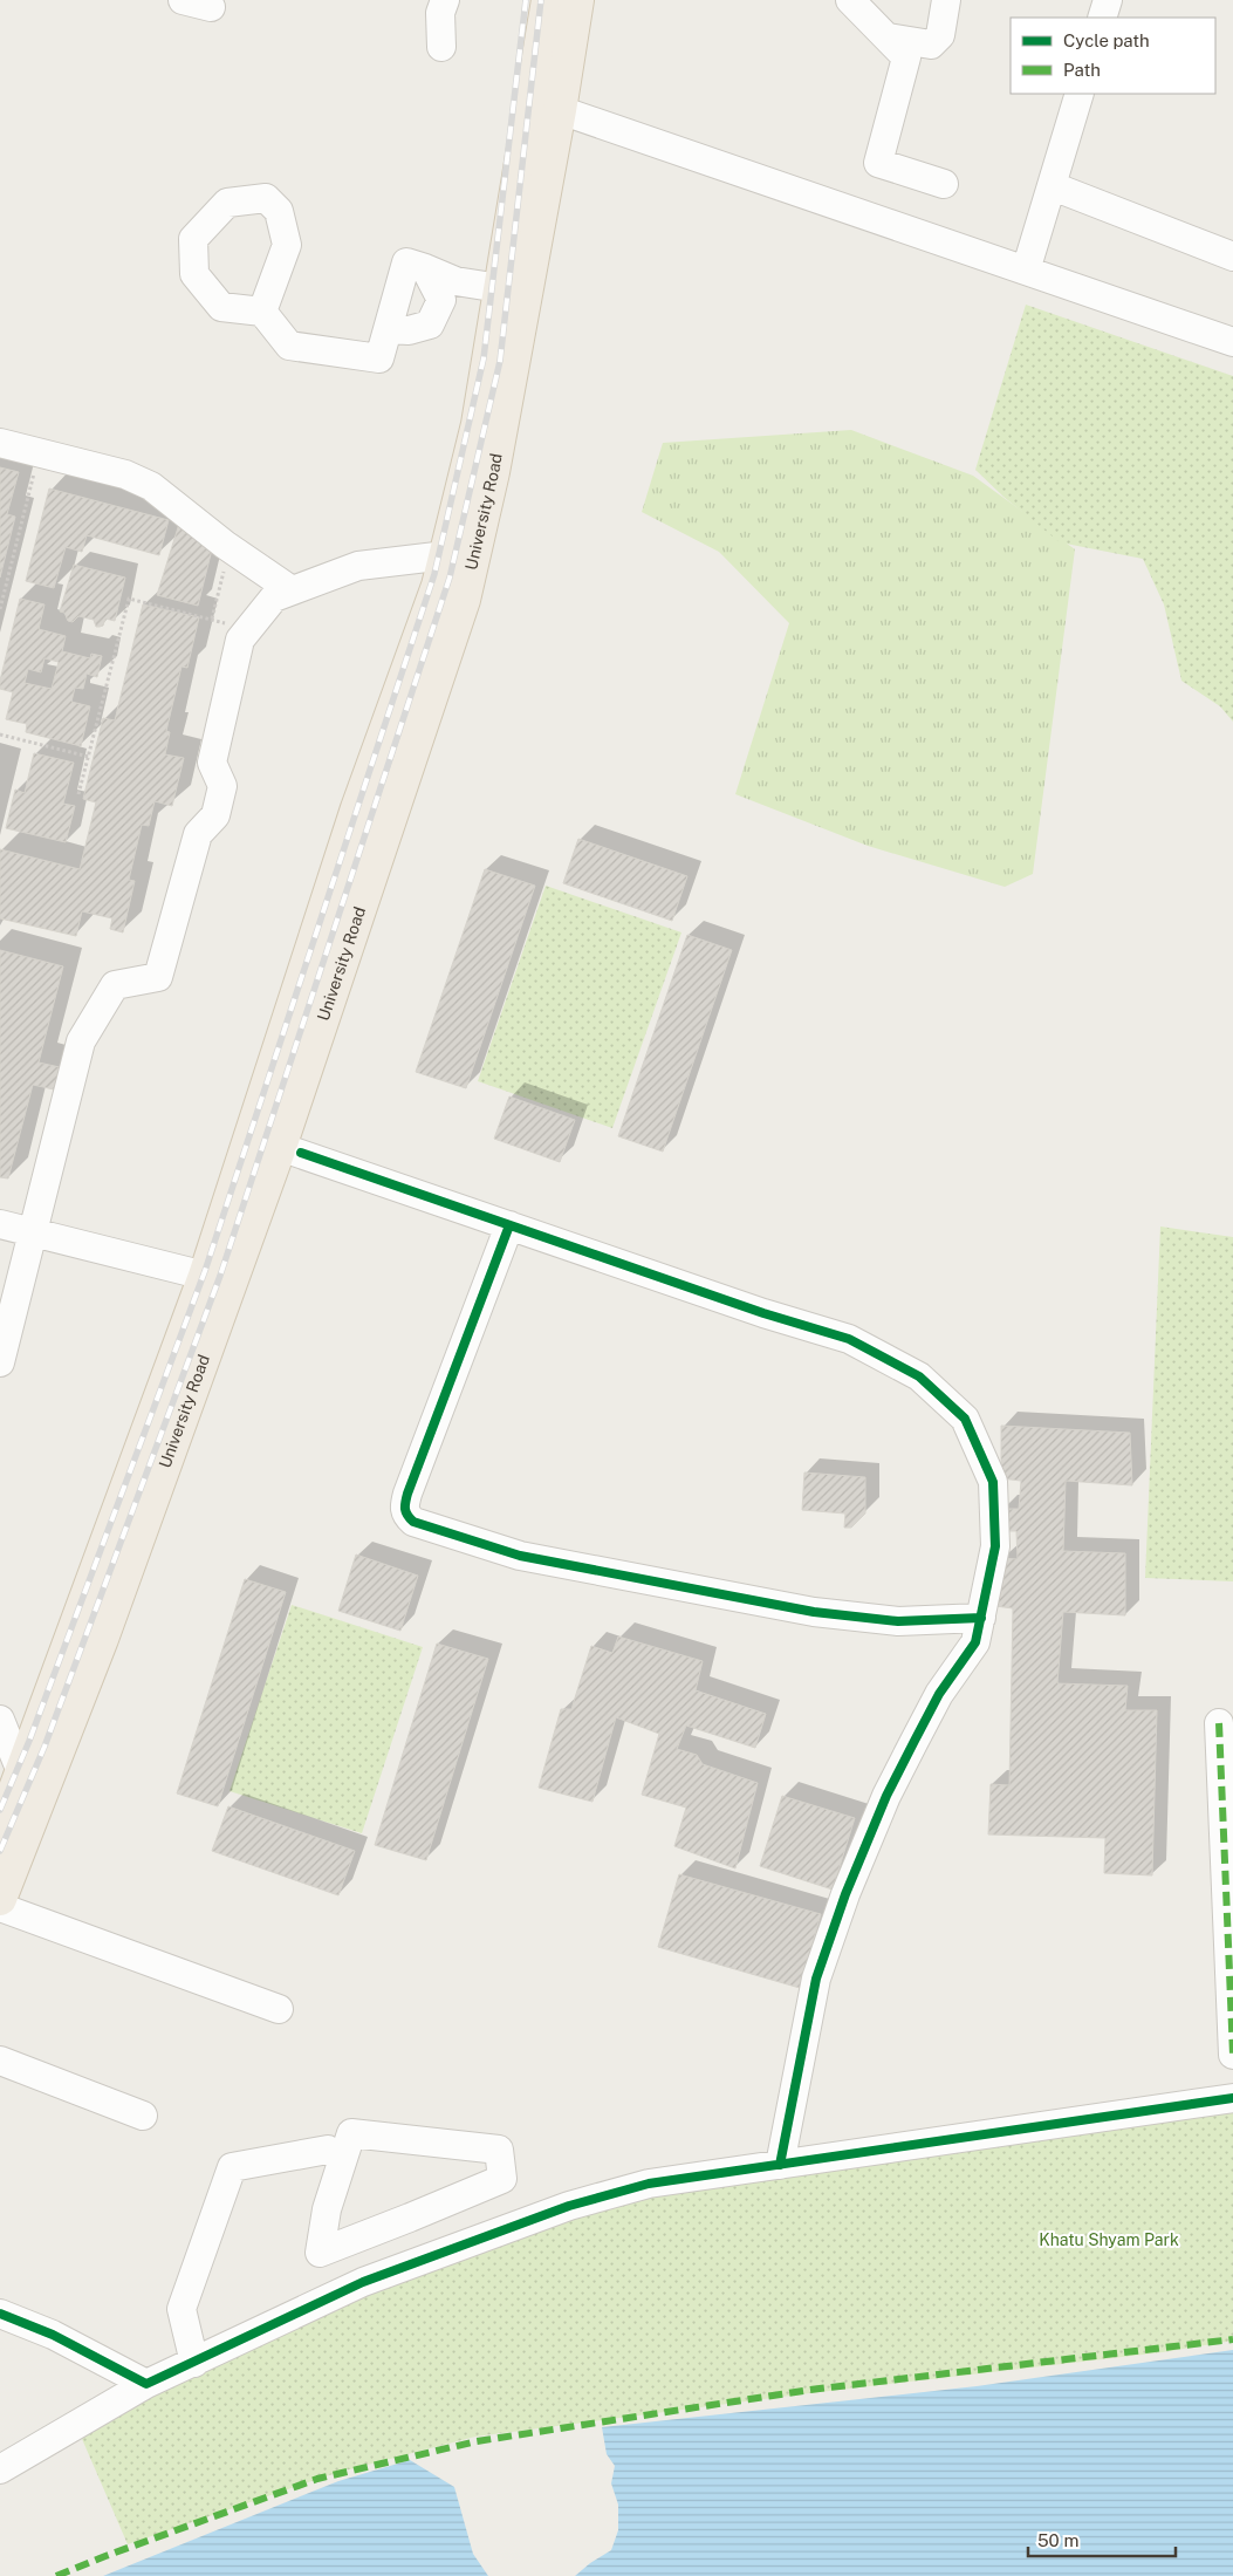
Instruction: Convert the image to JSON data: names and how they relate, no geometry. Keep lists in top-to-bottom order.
{
  "streets": {
    "main road": ["University Road"]
  },
  "parks": ["Khatu Shyam Park"],
  "legend": ["Cycle path", "Path"],
  "scale_bar": "50 m"
}
